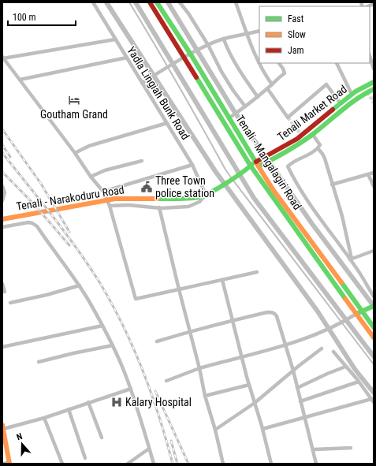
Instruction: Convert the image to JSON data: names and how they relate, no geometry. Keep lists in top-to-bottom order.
{
  "streets": {
    "main road": ["Tenali Market Road", "Tenali - Mangalagiri Road", "Tenali - Narakoduru Road"],
    "street": ["Yadla Lingiah Bunk Road"]
  },
  "crossings": [
    ["Yadla Lingiah Bunk Road", "Tenali - Narakoduru Road"],
    ["Tenali Market Road", "Tenali - Mangalagiri Road"],
    ["Tenali Market Road", "Tenali - Narakoduru Road"],
    ["Tenali - Mangalagiri Road", "Tenali - Narakoduru Road"]
  ],
  "places": {
    "hotel": ["Goutham Grand"],
    "public building": ["Three Town police station"],
    "hospital": ["Kalary Hospital"]
  },
  "legend": ["Fast", "Slow", "Jam"],
  "scale_bar": "100 m",
  "north": "top"
}
